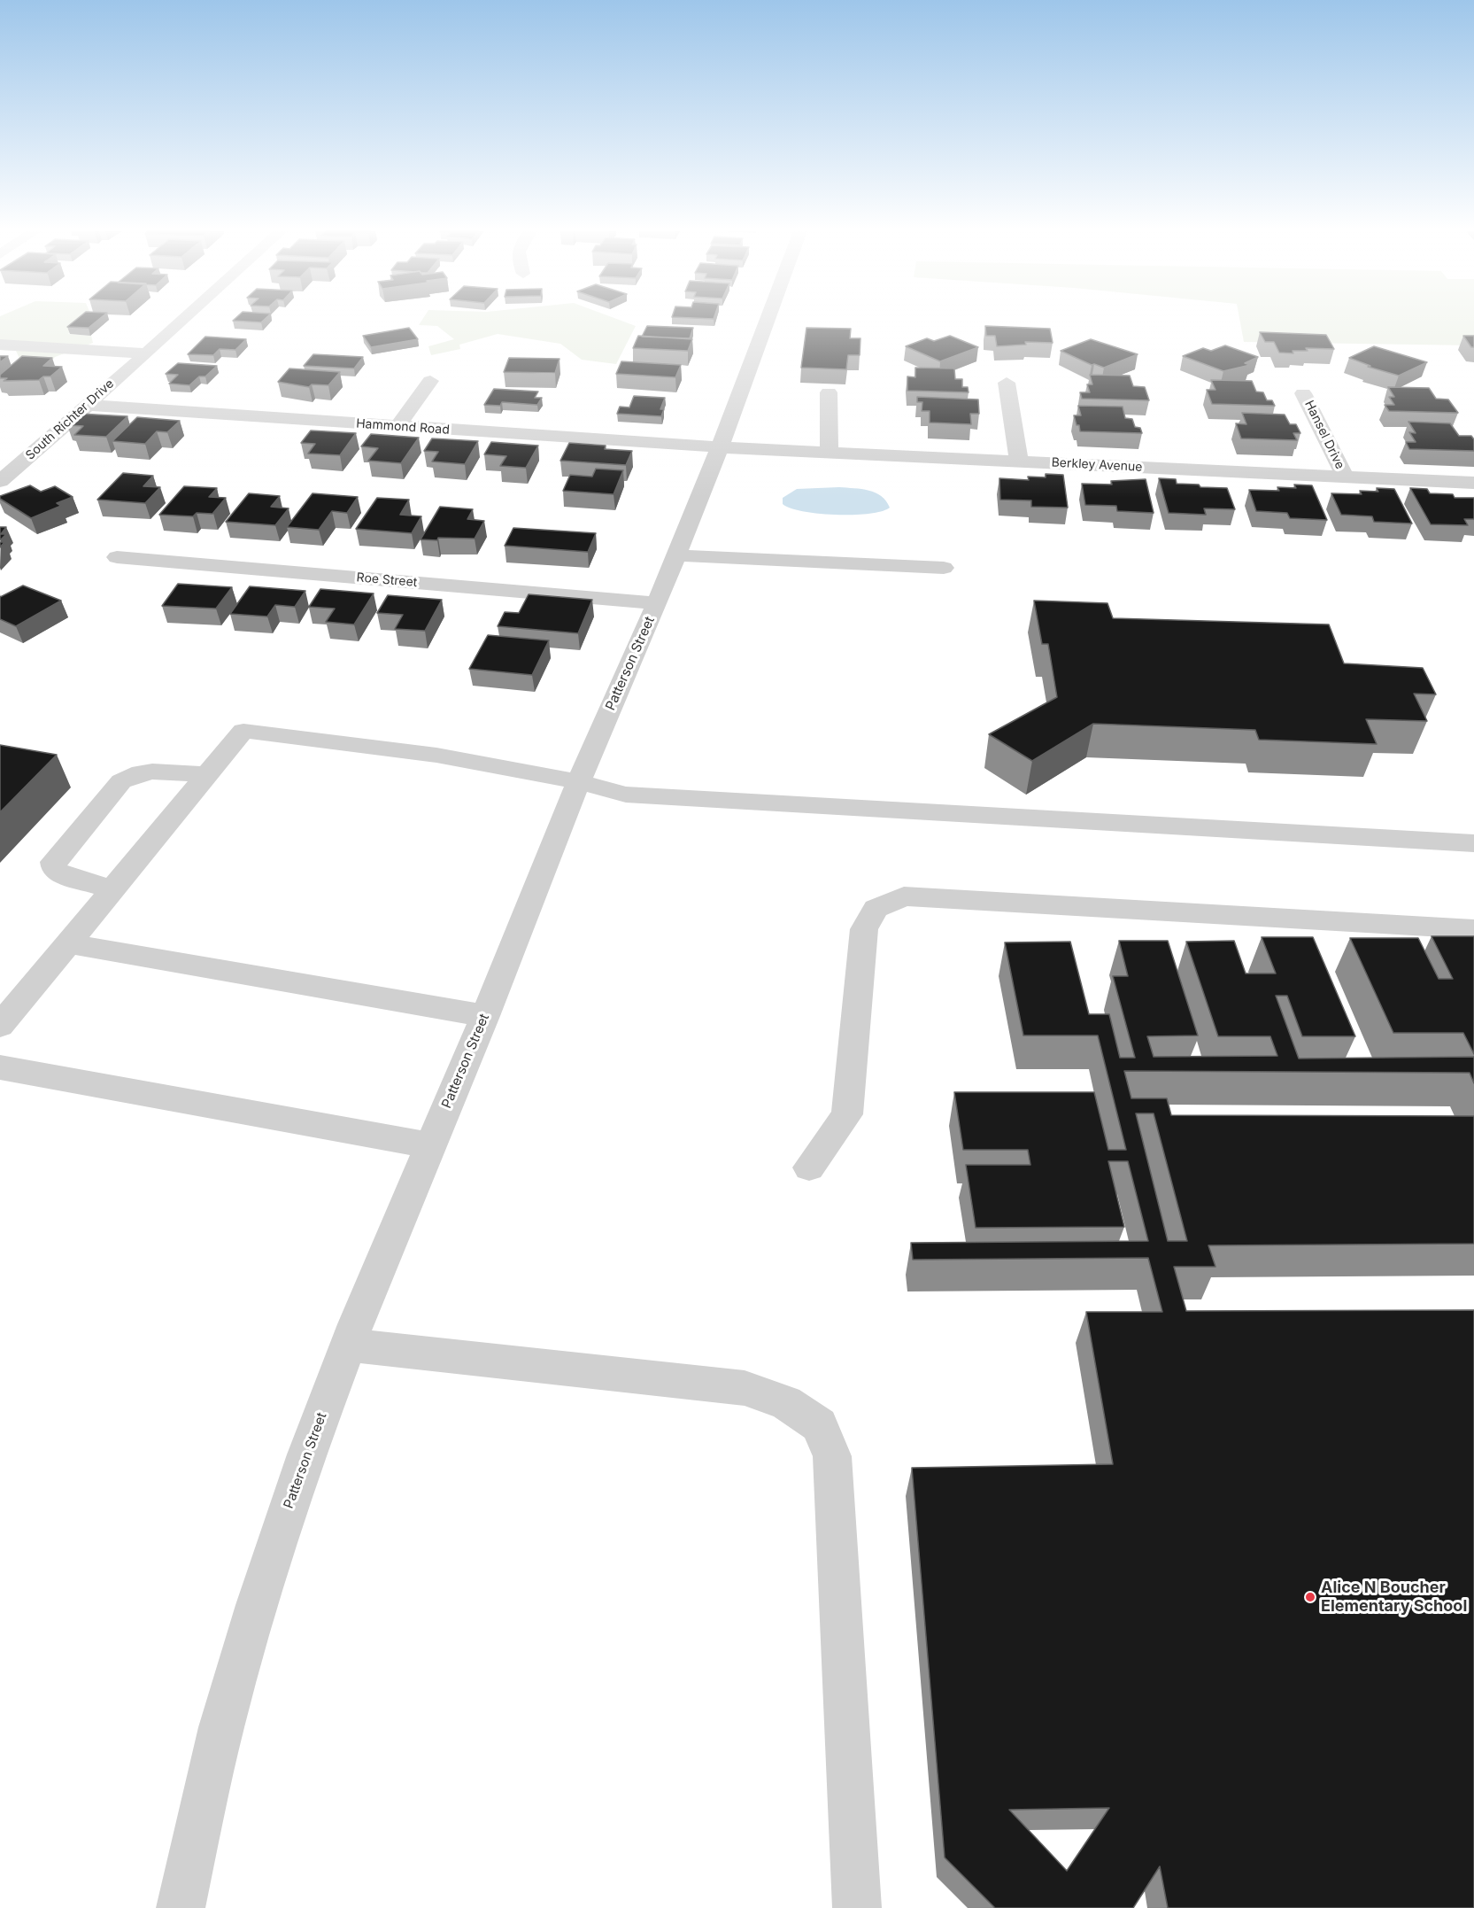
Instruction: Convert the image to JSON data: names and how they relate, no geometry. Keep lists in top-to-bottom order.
{
  "streets": {
    "street": [
      "South Richter Drive",
      "Hammond Road",
      "Hansel Drive",
      "Berkley Avenue",
      "Roe Street",
      "Patterson Street"
    ]
  },
  "crossings": [
    ["South Richter Drive", "Hammond Road"],
    ["Hammond Road", "Berkley Avenue"],
    ["Hammond Road", "Patterson Street"],
    ["Hansel Drive", "Berkley Avenue"],
    ["Berkley Avenue", "Patterson Street"],
    ["Roe Street", "Patterson Street"]
  ],
  "places": ["Alice N Boucher Elementary School"]
}
